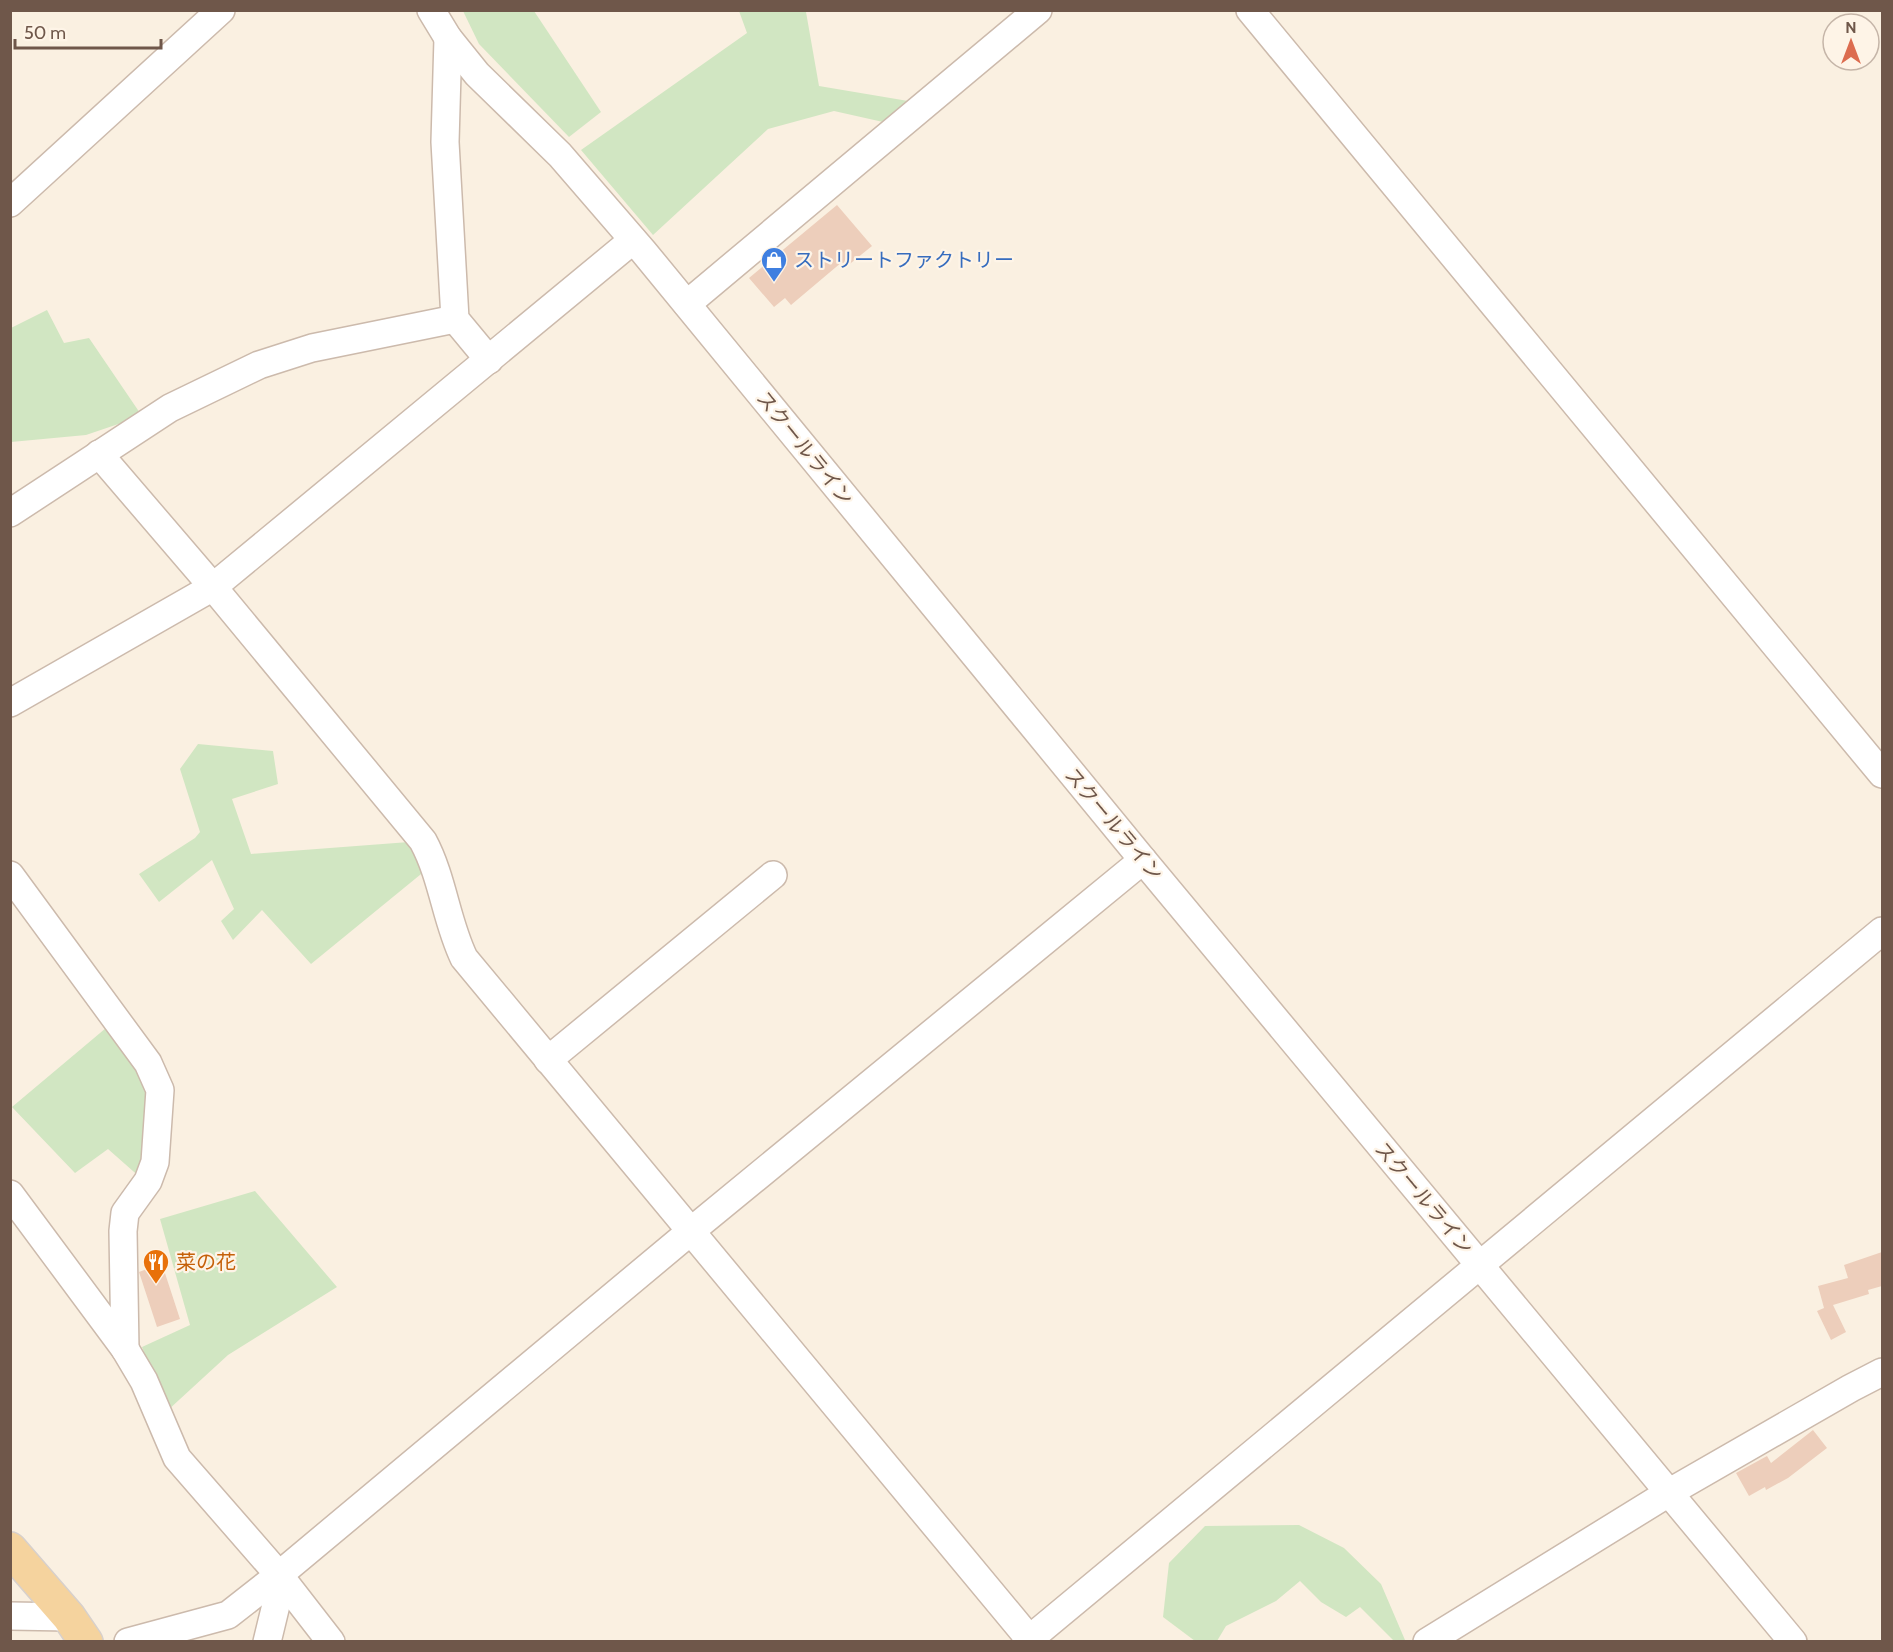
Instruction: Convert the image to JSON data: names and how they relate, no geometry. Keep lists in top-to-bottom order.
{
  "streets": {
    "street": ["スクールライン"]
  },
  "places": {
    "shop": ["ストリートファクトリー"],
    "restaurant": ["菜の花"]
  },
  "scale_bar": "50 m",
  "north": "top"
}
